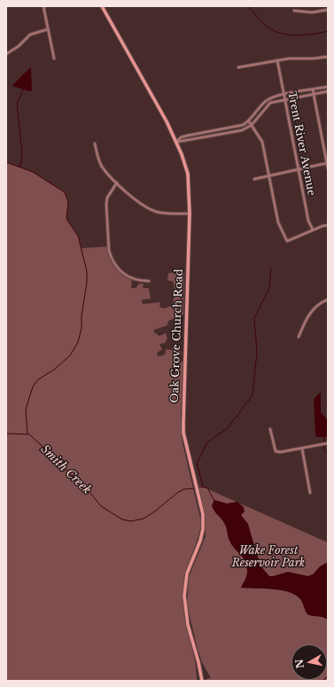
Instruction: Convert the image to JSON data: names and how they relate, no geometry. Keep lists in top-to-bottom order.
{
  "streets": {
    "main road": ["Oak Grove Church Road"],
    "street": ["Trent River Avenue"]
  },
  "water": ["Smith Creek"],
  "parks": ["Wake Forest Reservoir Park"],
  "north": "left"
}
